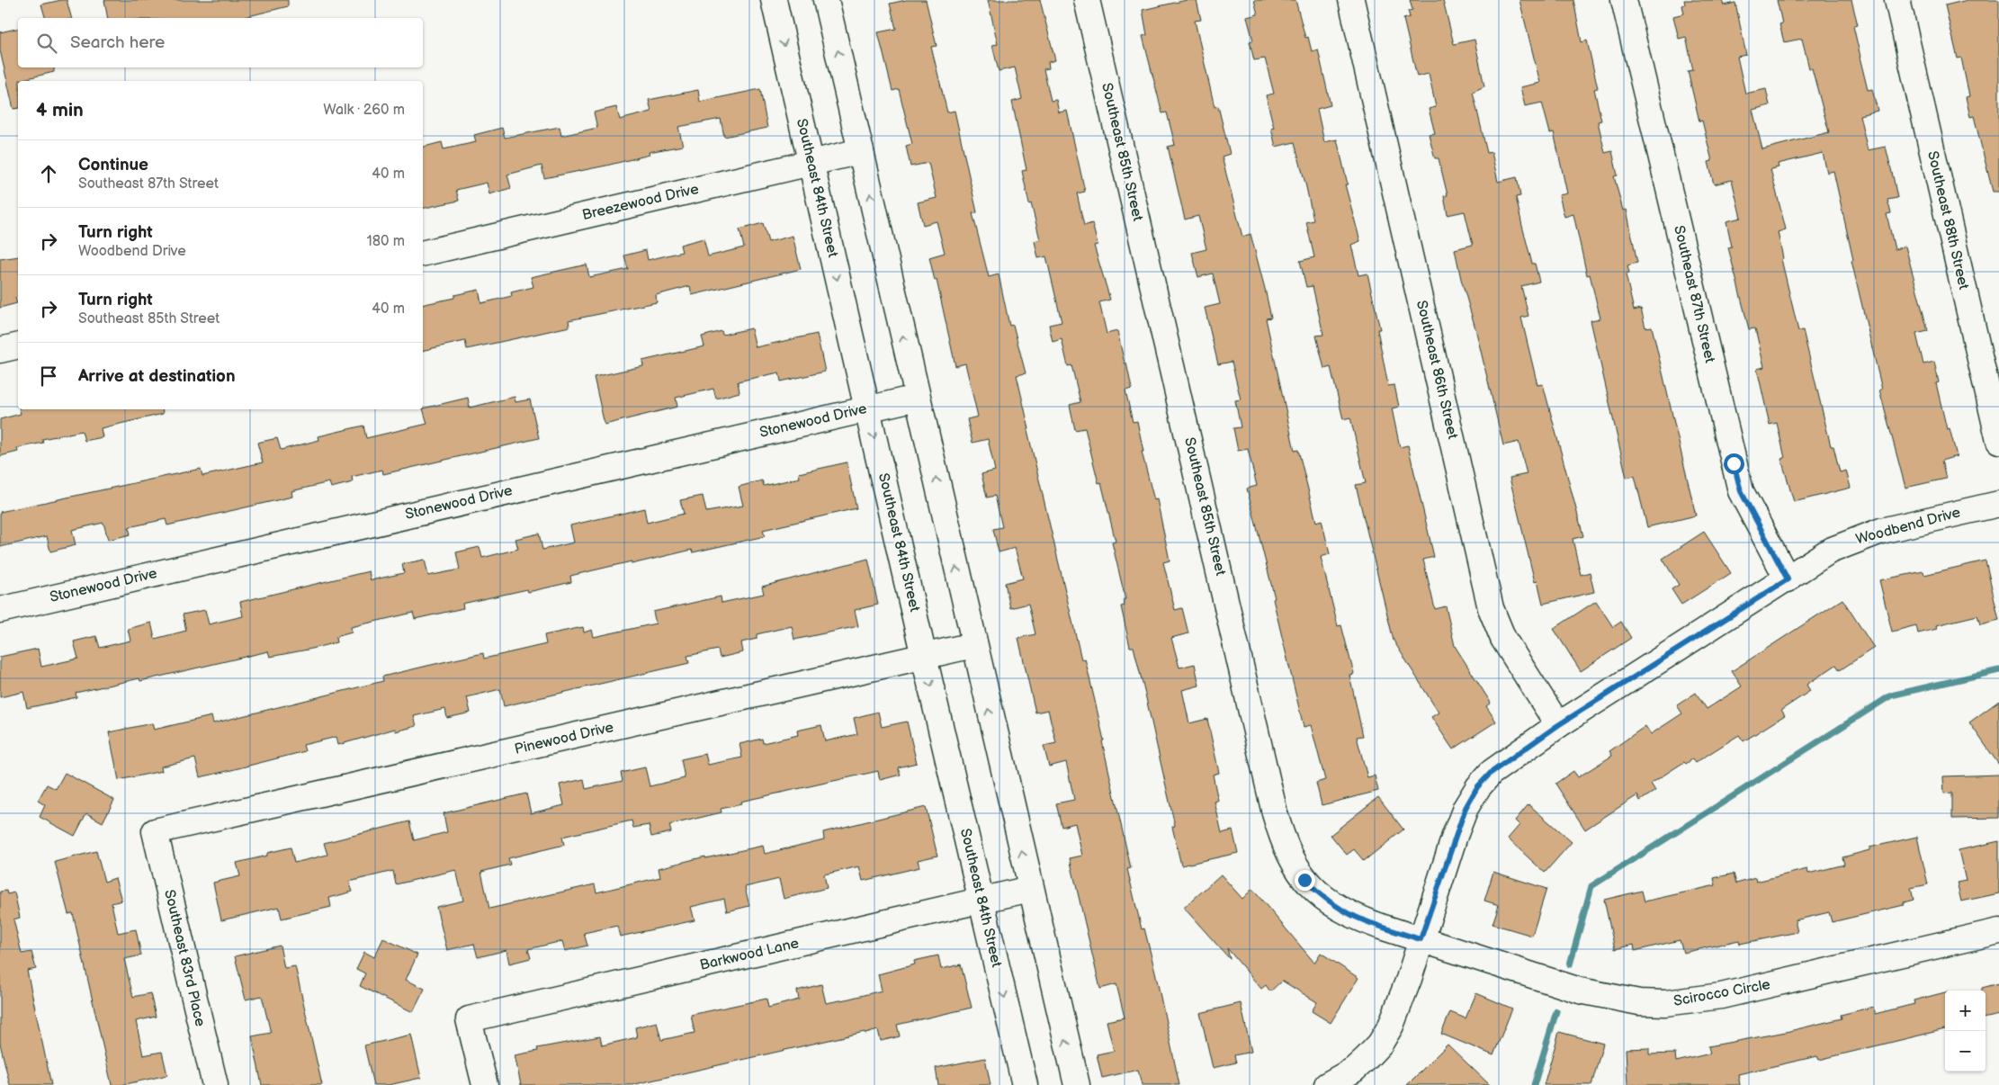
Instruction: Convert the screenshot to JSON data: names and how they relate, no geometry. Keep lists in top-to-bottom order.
{
  "streets": {
    "street": [
      "Southeast 85th Street",
      "Southeast 84th Street",
      "Breezewood Drive",
      "Southeast 88th Street",
      "Southeast 87th Street",
      "Southeast 86th Street",
      "Stonewood Drive",
      "Woodbend Drive",
      "Pinewood Drive",
      "Barkwood Lane",
      "Southeast 83rd Place",
      "Scirocco Circle"
    ]
  },
  "crossings": [
    ["Southeast 85th Street", "Woodbend Drive"],
    ["Southeast 85th Street", "Scirocco Circle"],
    ["Southeast 84th Street", "Breezewood Drive"],
    ["Southeast 84th Street", "Stonewood Drive"],
    ["Southeast 84th Street", "Pinewood Drive"],
    ["Southeast 84th Street", "Barkwood Lane"],
    ["Southeast 87th Street", "Woodbend Drive"],
    ["Southeast 86th Street", "Woodbend Drive"],
    ["Woodbend Drive", "Scirocco Circle"],
    ["Pinewood Drive", "Southeast 83rd Place"]
  ],
  "page": {
    "search": "Search here",
    "heading": ["4 min", "Walk · 260 m"],
    "list": [
      ["Continue", "Southeast 87th Street", "40 m"],
      ["Turn right", "Woodbend Drive", "180 m"],
      ["Turn right", "Southeast 85th Street", "40 m"],
      "Arrive at destination"
    ],
    "map_buttons": ["+", "−"]
  }
}
